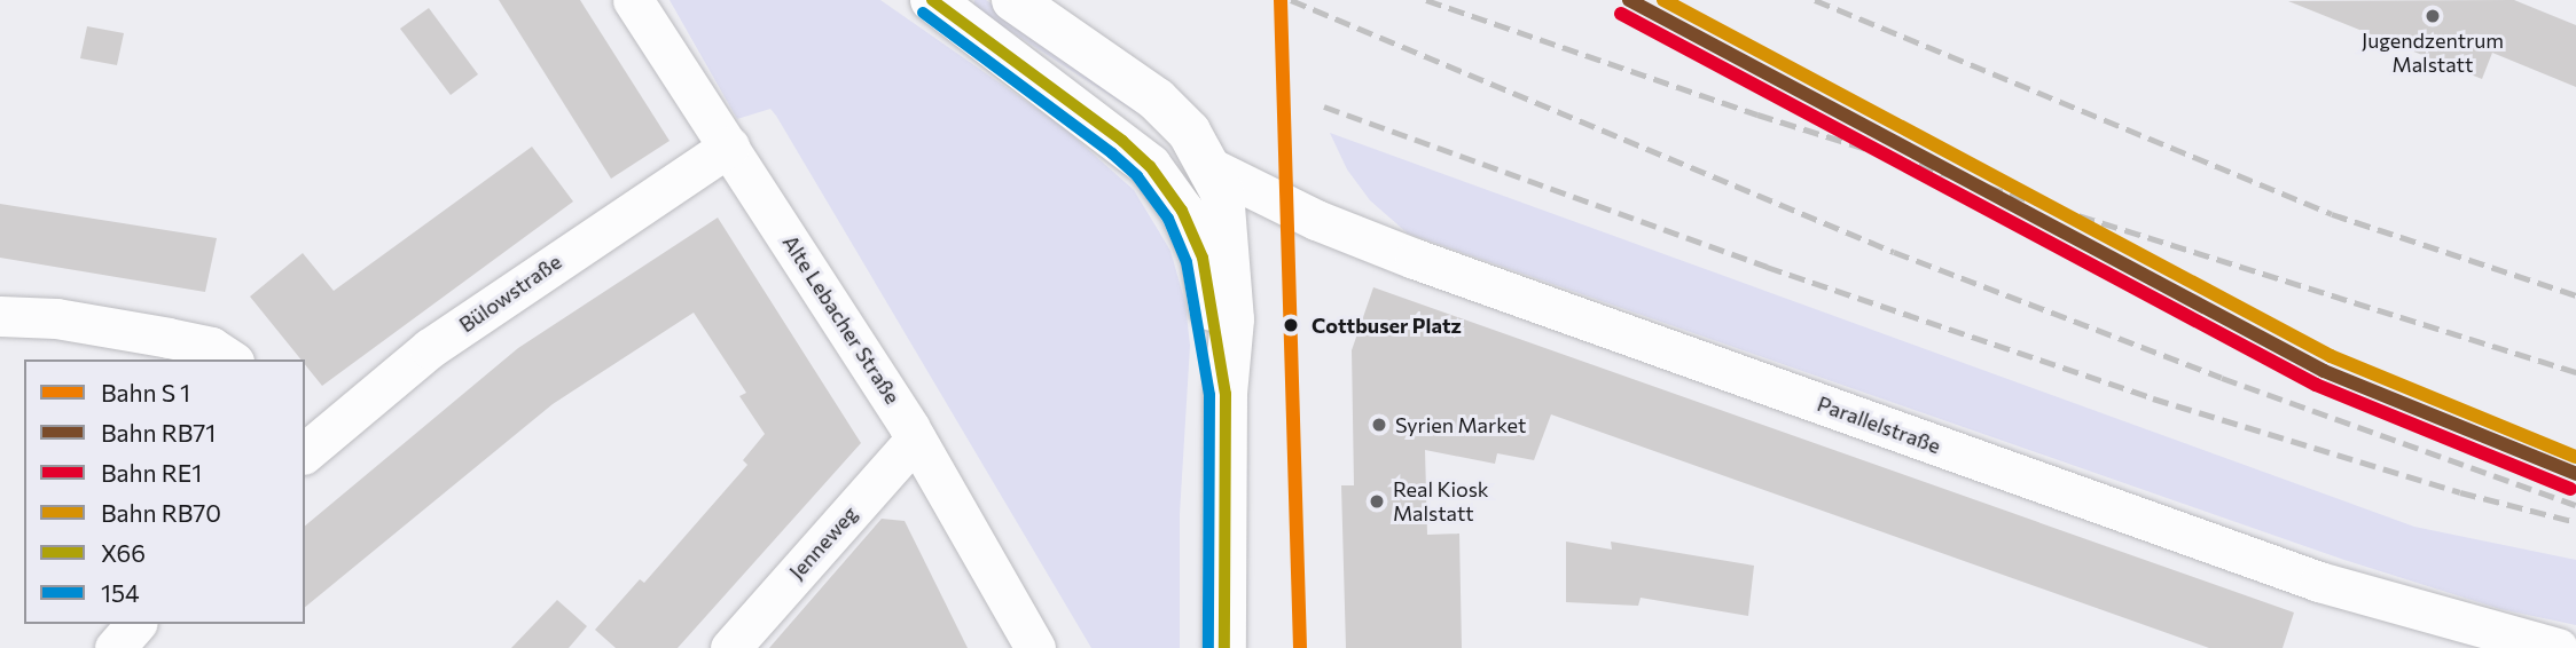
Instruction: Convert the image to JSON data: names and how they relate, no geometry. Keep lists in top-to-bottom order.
{
  "streets": {
    "street": [
      "Bülowstraße",
      "Alte Lebacher Straße",
      "Parallelstraße",
      "Jenneweg"
    ]
  },
  "crossings": [
    ["Bülowstraße", "Alte Lebacher Straße"],
    ["Alte Lebacher Straße", "Jenneweg"]
  ],
  "places": [
    "Jugendzentrum Malstatt",
    "Cottbuser Platz",
    "Syrien Market",
    "Real Kiosk Malstatt"
  ],
  "lines": [
    "rail line RB71",
    "rail line RB70",
    "transit line X66",
    "transit line 154",
    "rail line RE1"
  ],
  "legend": [
    "Bahn S 1",
    "Bahn RB71",
    "Bahn RE1",
    "Bahn RB70",
    "X66",
    "154"
  ]
}
